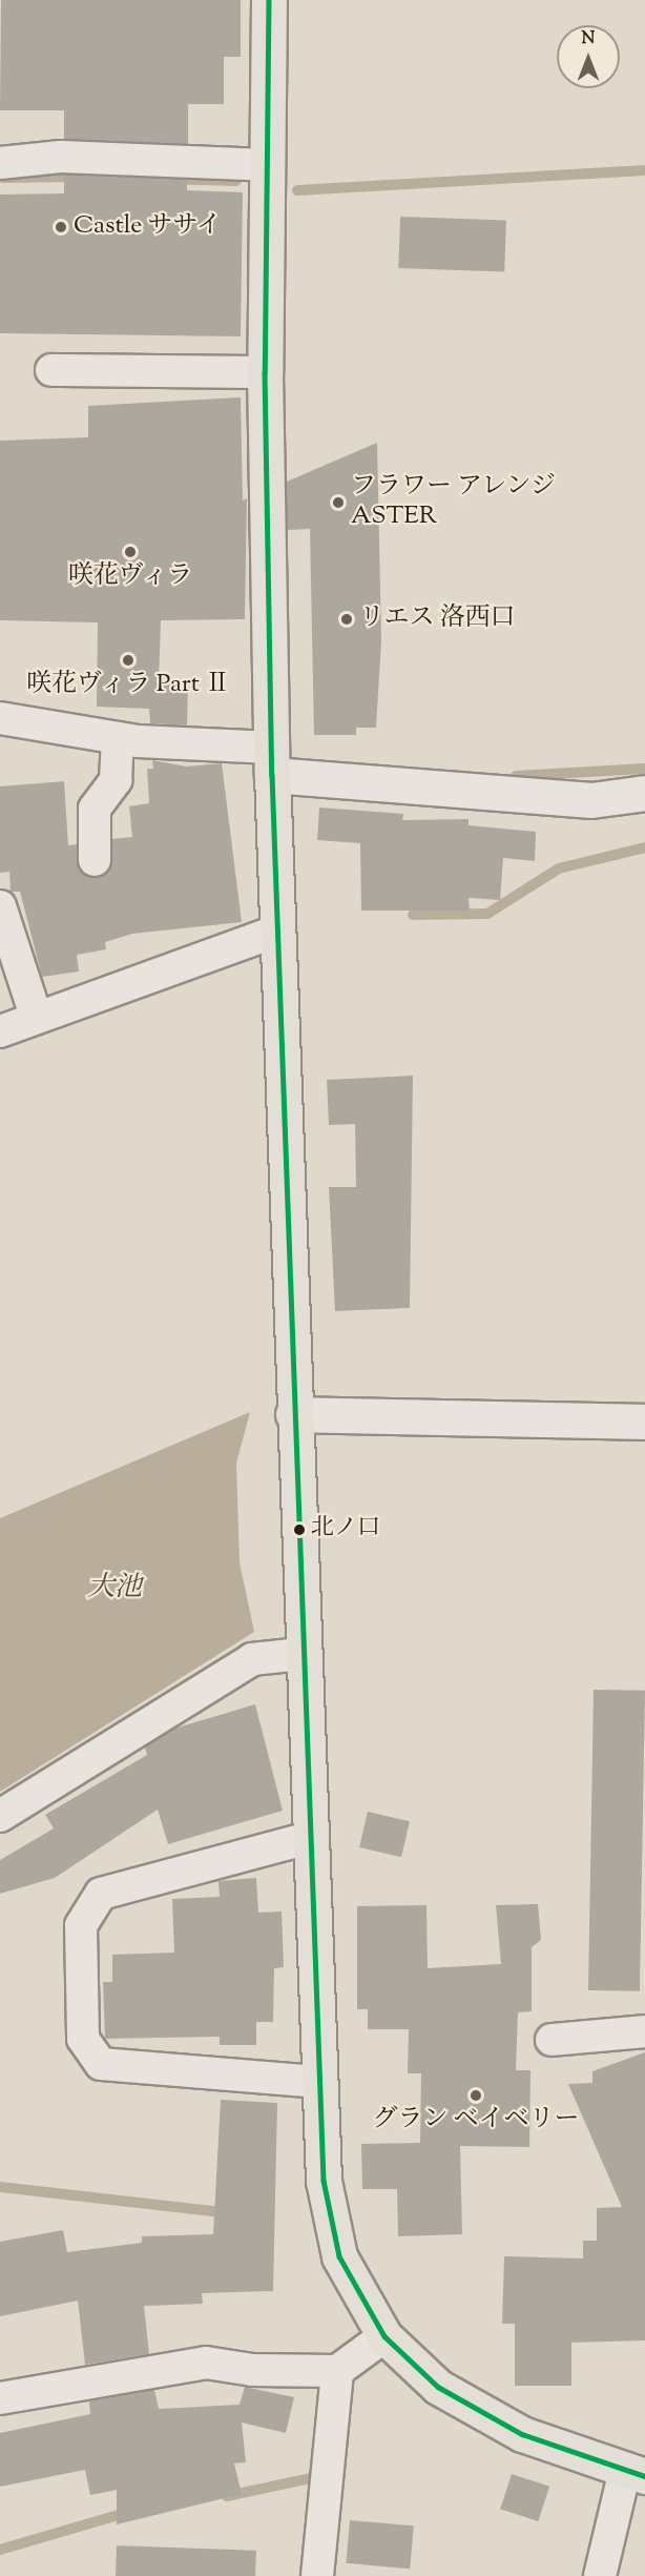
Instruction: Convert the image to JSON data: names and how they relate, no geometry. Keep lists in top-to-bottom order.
{
  "water": ["大池"],
  "places": [
    "Castle ササイ",
    "フラワー アレンジ ASTER",
    "咲花ヴィラ",
    "リエス 洛西口",
    "咲花ヴィラ Part Ⅱ",
    "北ノ口",
    "グラン ベイベリー"
  ],
  "north": "top"
}
